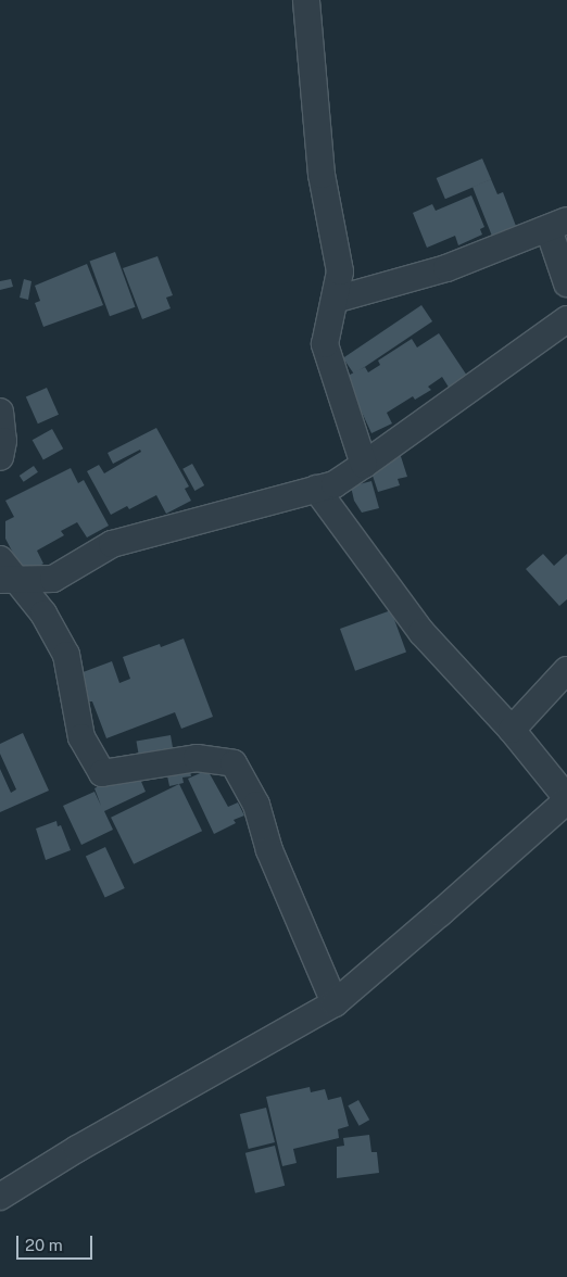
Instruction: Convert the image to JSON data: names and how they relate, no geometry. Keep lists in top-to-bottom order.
{
  "scale_bar": "20 m"
}
